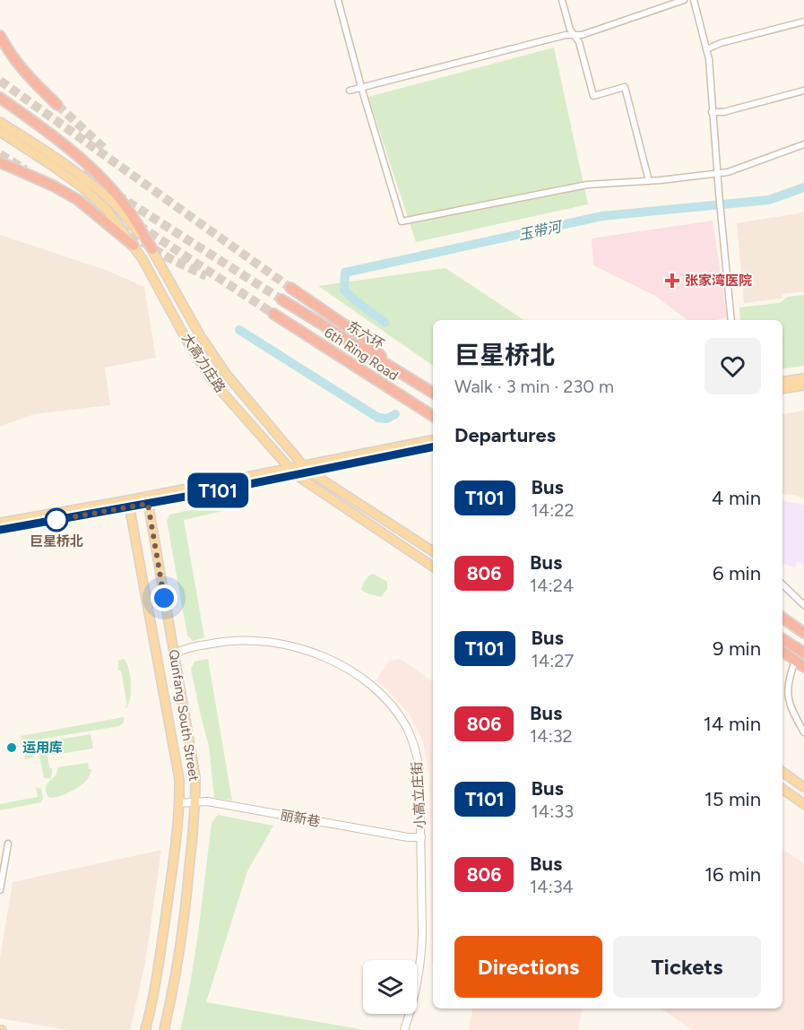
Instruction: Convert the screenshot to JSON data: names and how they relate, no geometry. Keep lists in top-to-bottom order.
{
  "streets": {
    "highway": ["东六环", "6th Ring Road"],
    "main road": ["大高力庄路", "Qunfang South Street"],
    "street": ["小高立庄街", "丽新巷"]
  },
  "crossings": [
    ["Qunfang South Street", "小高立庄街"],
    ["Qunfang South Street", "丽新巷"],
    ["小高立庄街", "丽新巷"]
  ],
  "water": ["玉带河"],
  "places": {
    "health": ["张家湾医院"],
    "other": ["巨星桥北", "运用库"]
  },
  "lines": ["bus line T101"],
  "page": {
    "on_map": "T101",
    "heading": [
      ["巨星桥北", "Walk · 3 min · 230 m"],
      "Departures"
    ],
    "list": [
      {
        "mark": "T101",
        "name": "Bus",
        "note": "14:22",
        "value": "4 min"
      },
      {
        "mark": "806",
        "name": "Bus",
        "note": "14:24",
        "value": "6 min"
      },
      {
        "mark": "T101",
        "name": "Bus",
        "note": "14:27",
        "value": "9 min"
      },
      {
        "mark": "806",
        "name": "Bus",
        "note": "14:32",
        "value": "14 min"
      },
      {
        "mark": "T101",
        "name": "Bus",
        "note": "14:33",
        "value": "15 min"
      },
      {
        "mark": "806",
        "name": "Bus",
        "note": "14:34",
        "value": "16 min"
      }
    ],
    "buttons": ["Directions", "Tickets"]
  }
}
